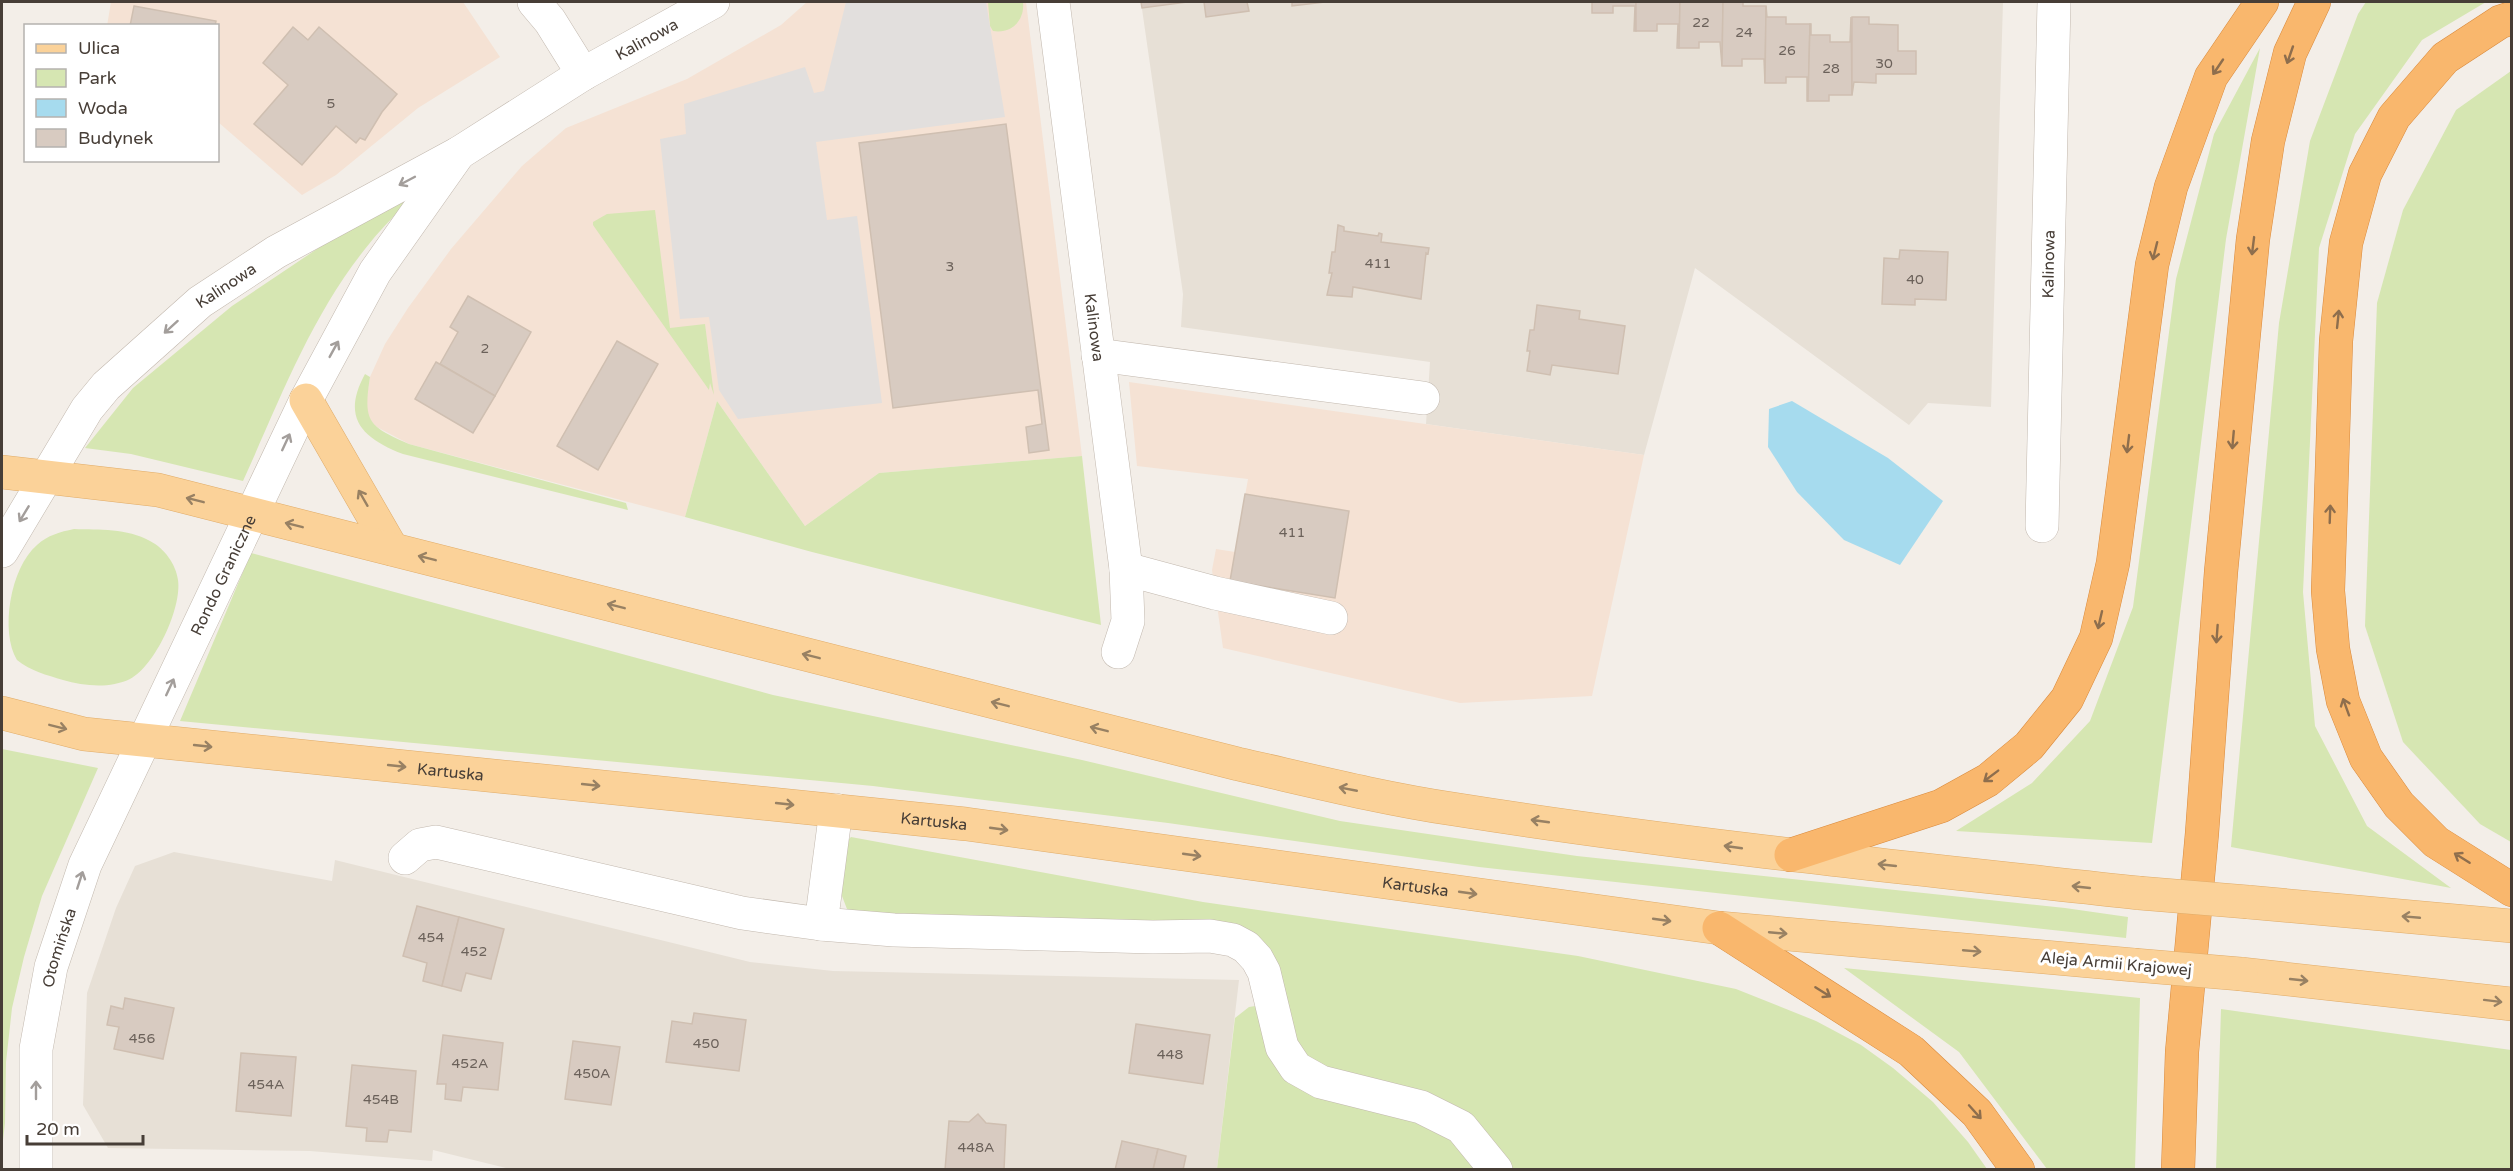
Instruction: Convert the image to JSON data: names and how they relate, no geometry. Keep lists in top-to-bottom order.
{
  "streets": {
    "main road": ["Rondo Graniczne", "Kartuska", "Aleja Armii Krajowej"],
    "street": ["Kalinowa", "Otomińska"]
  },
  "crossings": [
    ["Kalinowa", "Rondo Graniczne"],
    ["Rondo Graniczne", "Kartuska"],
    ["Rondo Graniczne", "Otomińska"],
    ["Kartuska", "Otomińska"],
    ["Kartuska", "Aleja Armii Krajowej"]
  ],
  "one_way": ["Otomińska"],
  "house_numbers": [
    "22",
    "24",
    "26",
    "30",
    "28",
    "5",
    "411",
    "3",
    "40",
    "2",
    "411",
    "454",
    "452",
    "456",
    "450",
    "448",
    "452A",
    "450A",
    "454A",
    "454B",
    "448A"
  ],
  "legend": [
    "Ulica",
    "Park",
    "Woda",
    "Budynek"
  ],
  "scale_bar": "20 m"
}
